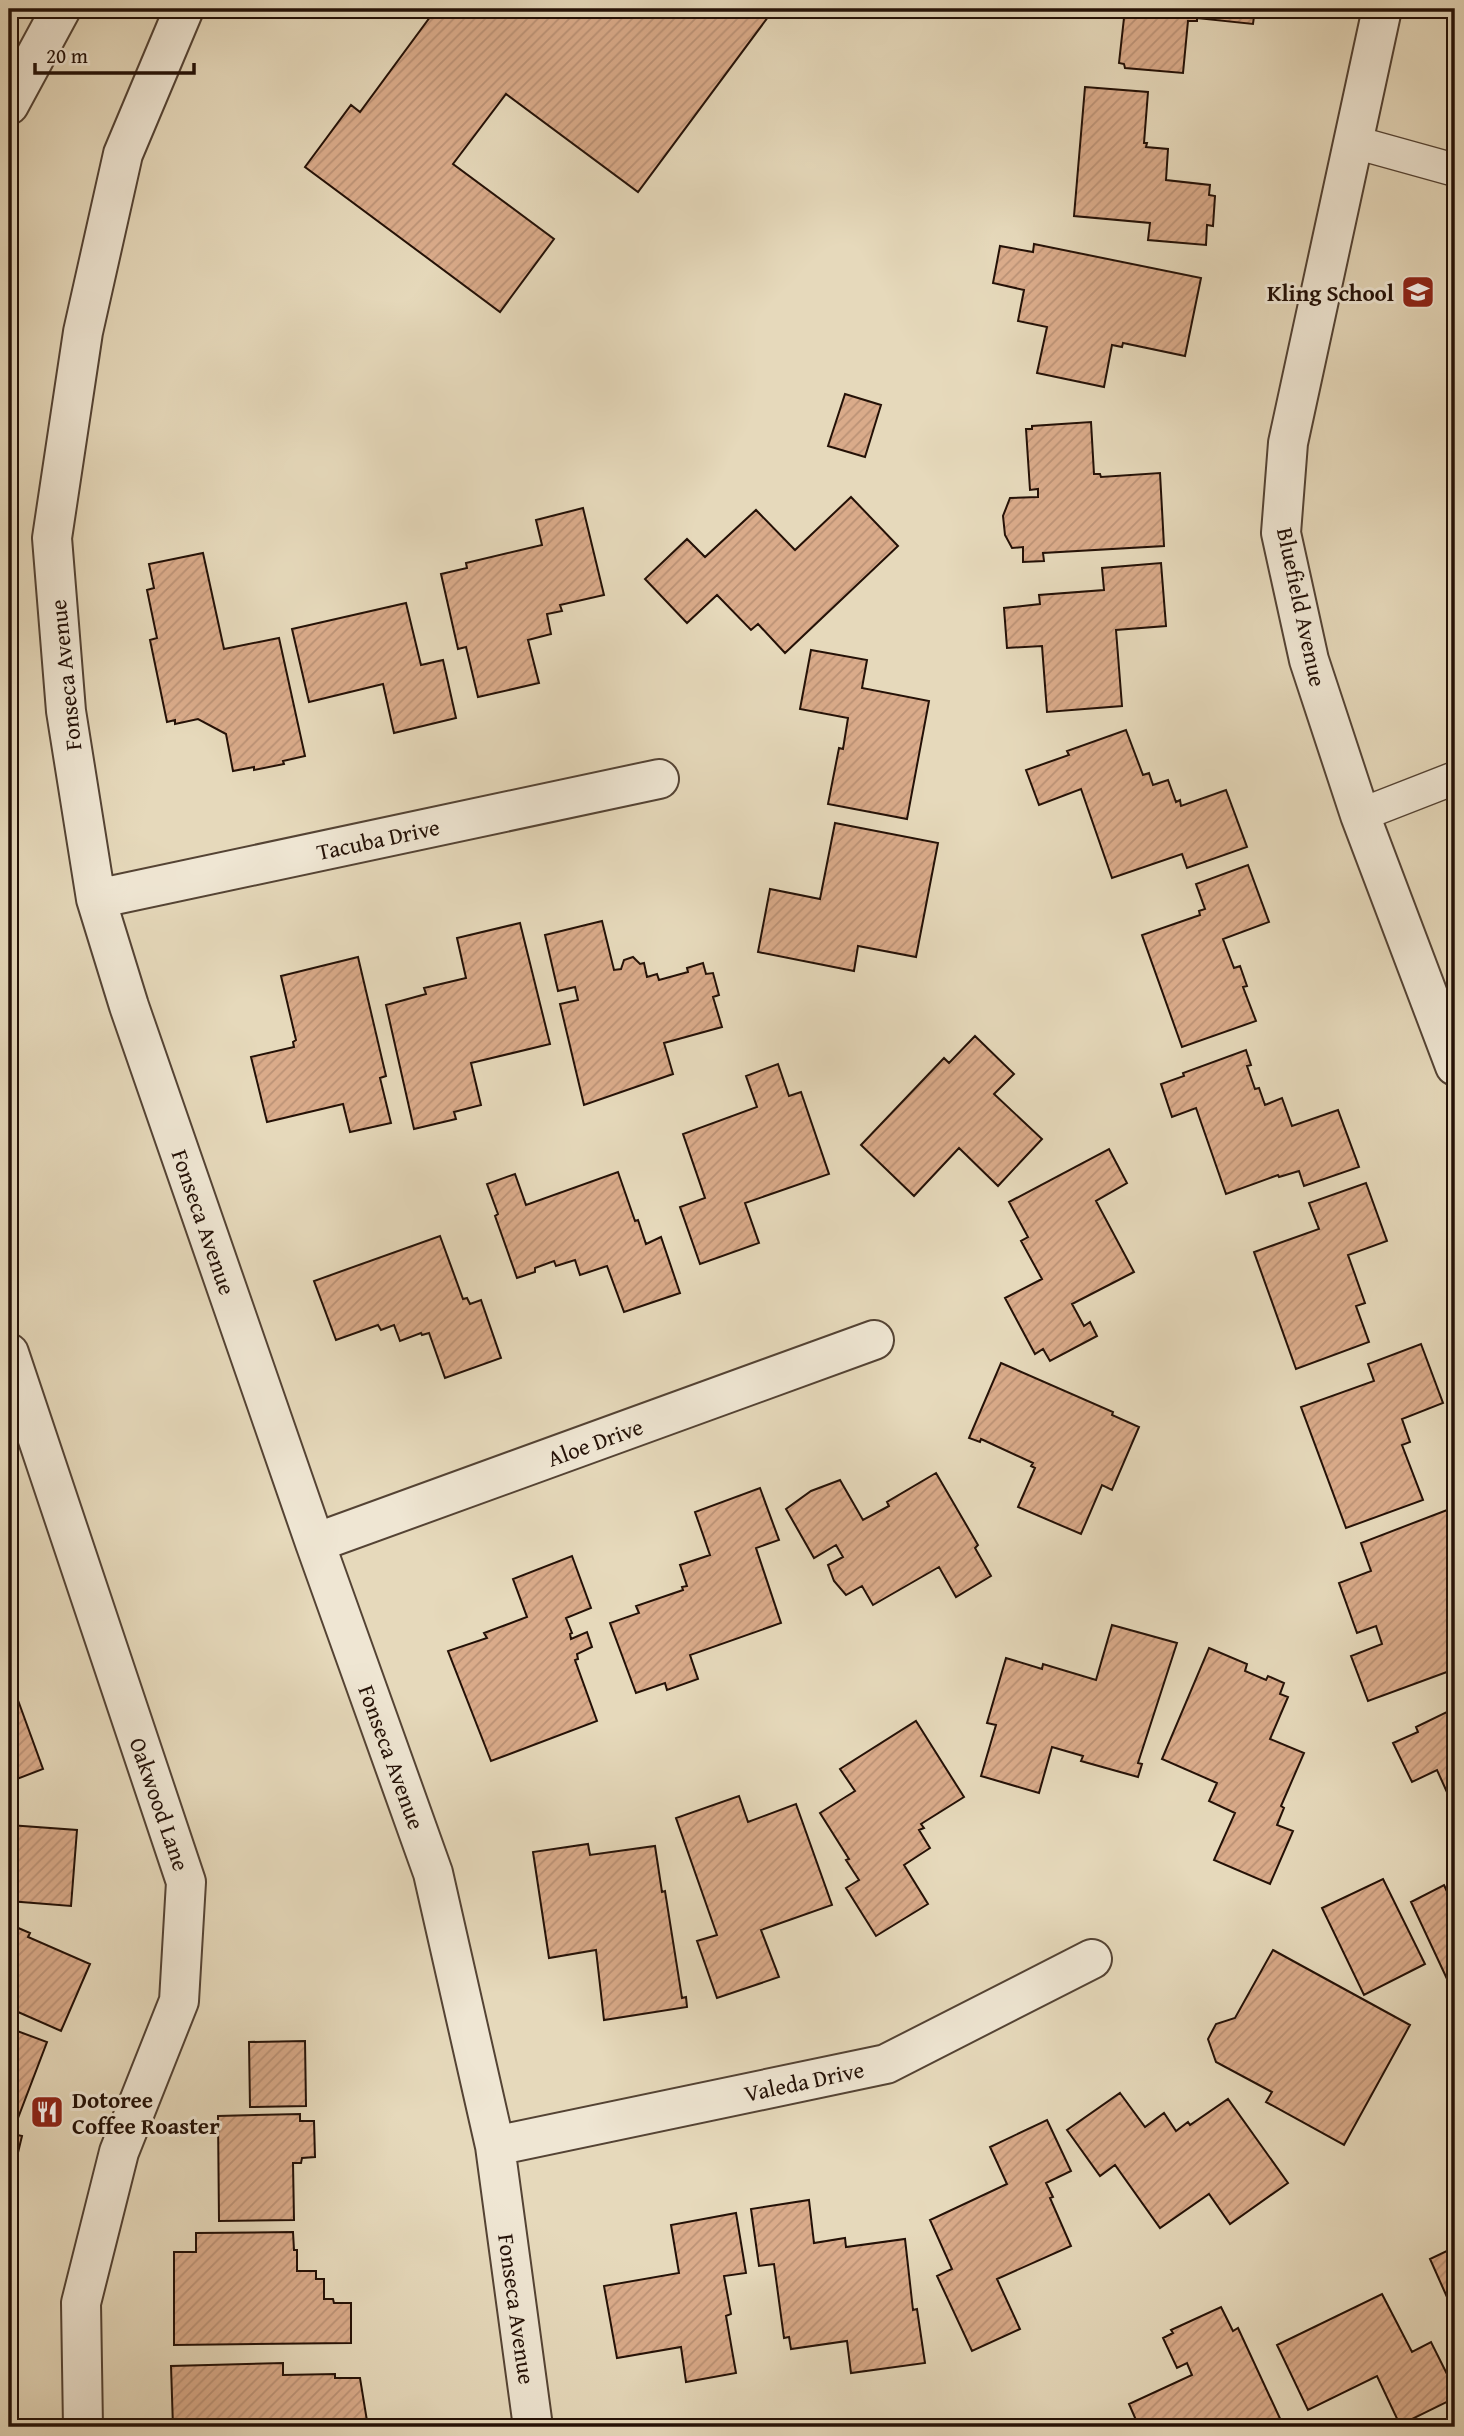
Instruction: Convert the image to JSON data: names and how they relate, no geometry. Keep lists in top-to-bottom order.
{
  "streets": {
    "street": [
      "Bluefield Avenue",
      "Fonseca Avenue",
      "Tacuba Drive",
      "Aloe Drive",
      "Oakwood Lane",
      "Valeda Drive"
    ]
  },
  "crossings": [
    ["Fonseca Avenue", "Tacuba Drive"],
    ["Fonseca Avenue", "Aloe Drive"],
    ["Fonseca Avenue", "Valeda Drive"]
  ],
  "places": {
    "school or university": ["Kling School"],
    "restaurant": ["Dotoree Coffee Roaster"]
  },
  "scale_bar": "20 m"
}
